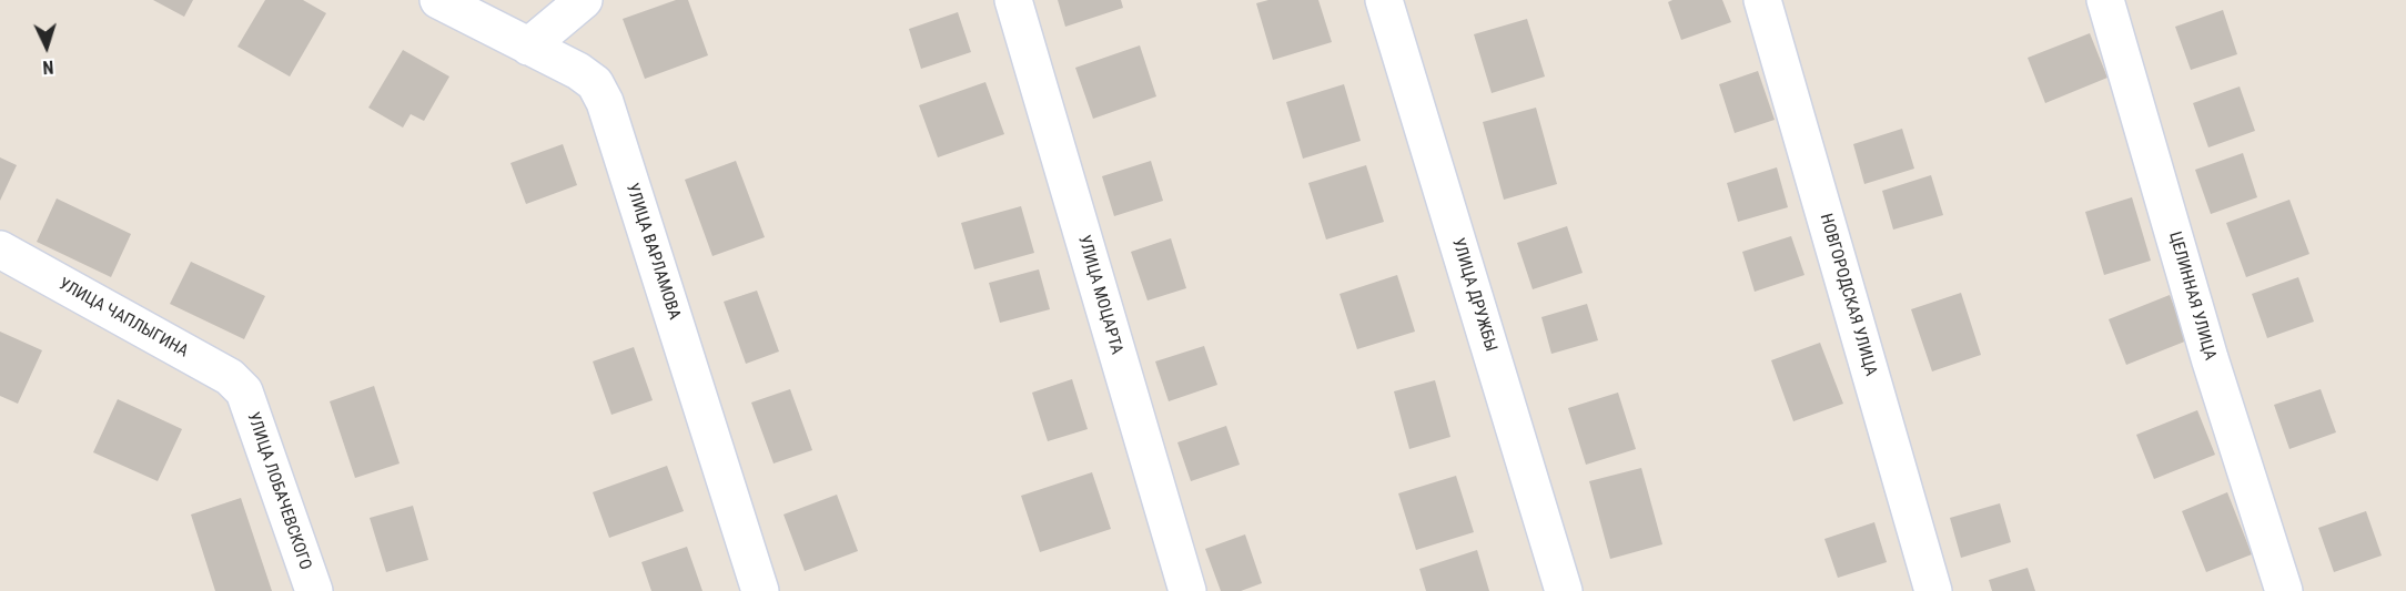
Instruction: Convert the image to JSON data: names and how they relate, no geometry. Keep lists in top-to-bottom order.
{
  "streets": {
    "street": [
      "УЛИЦА ВАРЛАМОВА",
      "УЛИЦА МОЦАРТА",
      "УЛИЦА ДРУЖБЫ",
      "НОВГОРОДСКАЯ УЛИЦА",
      "ЦЕЛИННАЯ УЛИЦА",
      "УЛИЦА ЧАПЛЫГИНА",
      "УЛИЦА ЛОБАЧЕВСКОГО"
    ]
  },
  "crossings": [
    ["УЛИЦА ЧАПЛЫГИНА", "УЛИЦА ЛОБАЧЕВСКОГО"]
  ],
  "north": "bottom"
}
